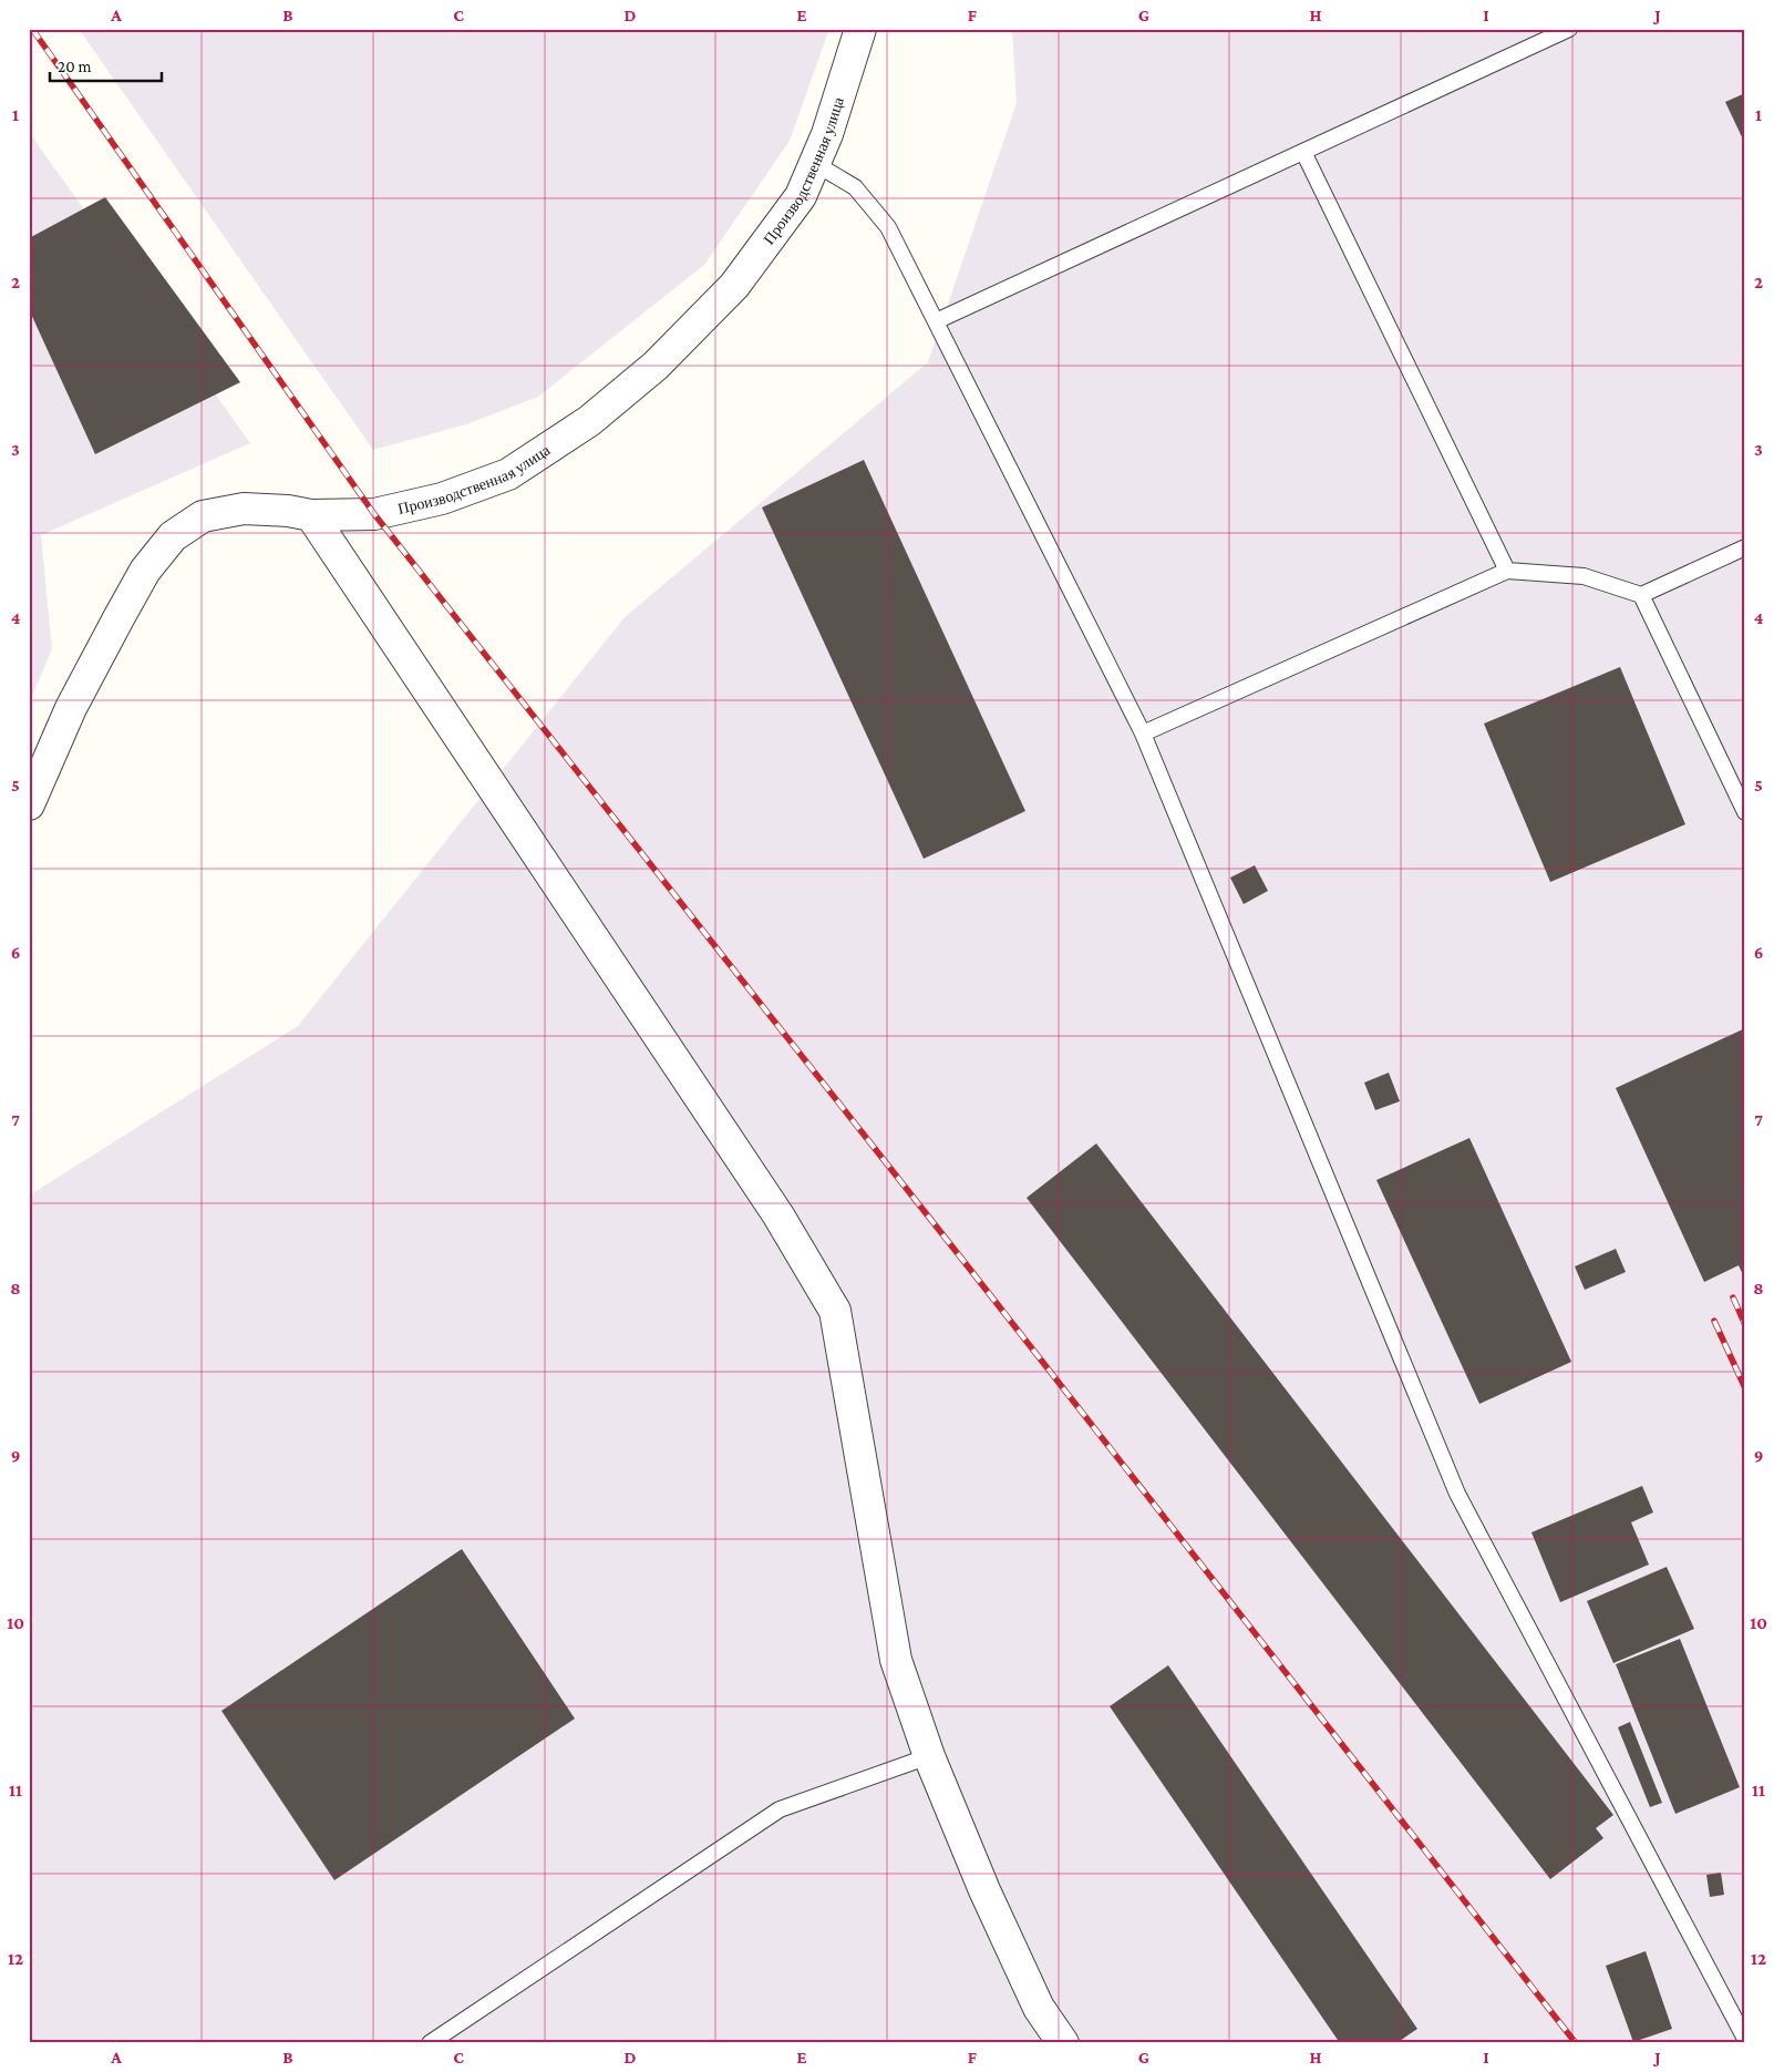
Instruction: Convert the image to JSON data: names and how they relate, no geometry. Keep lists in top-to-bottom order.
{
  "streets": {
    "street": ["Производственная улица"]
  },
  "scale_bar": "20 m",
  "grid": {
    "columns": [
      "A",
      "B",
      "C",
      "D",
      "E",
      "F",
      "G",
      "H",
      "I",
      "J"
    ],
    "rows": [
      "1",
      "2",
      "3",
      "4",
      "5",
      "6",
      "7",
      "8",
      "9",
      "10",
      "11",
      "12"
    ]
  }
}
